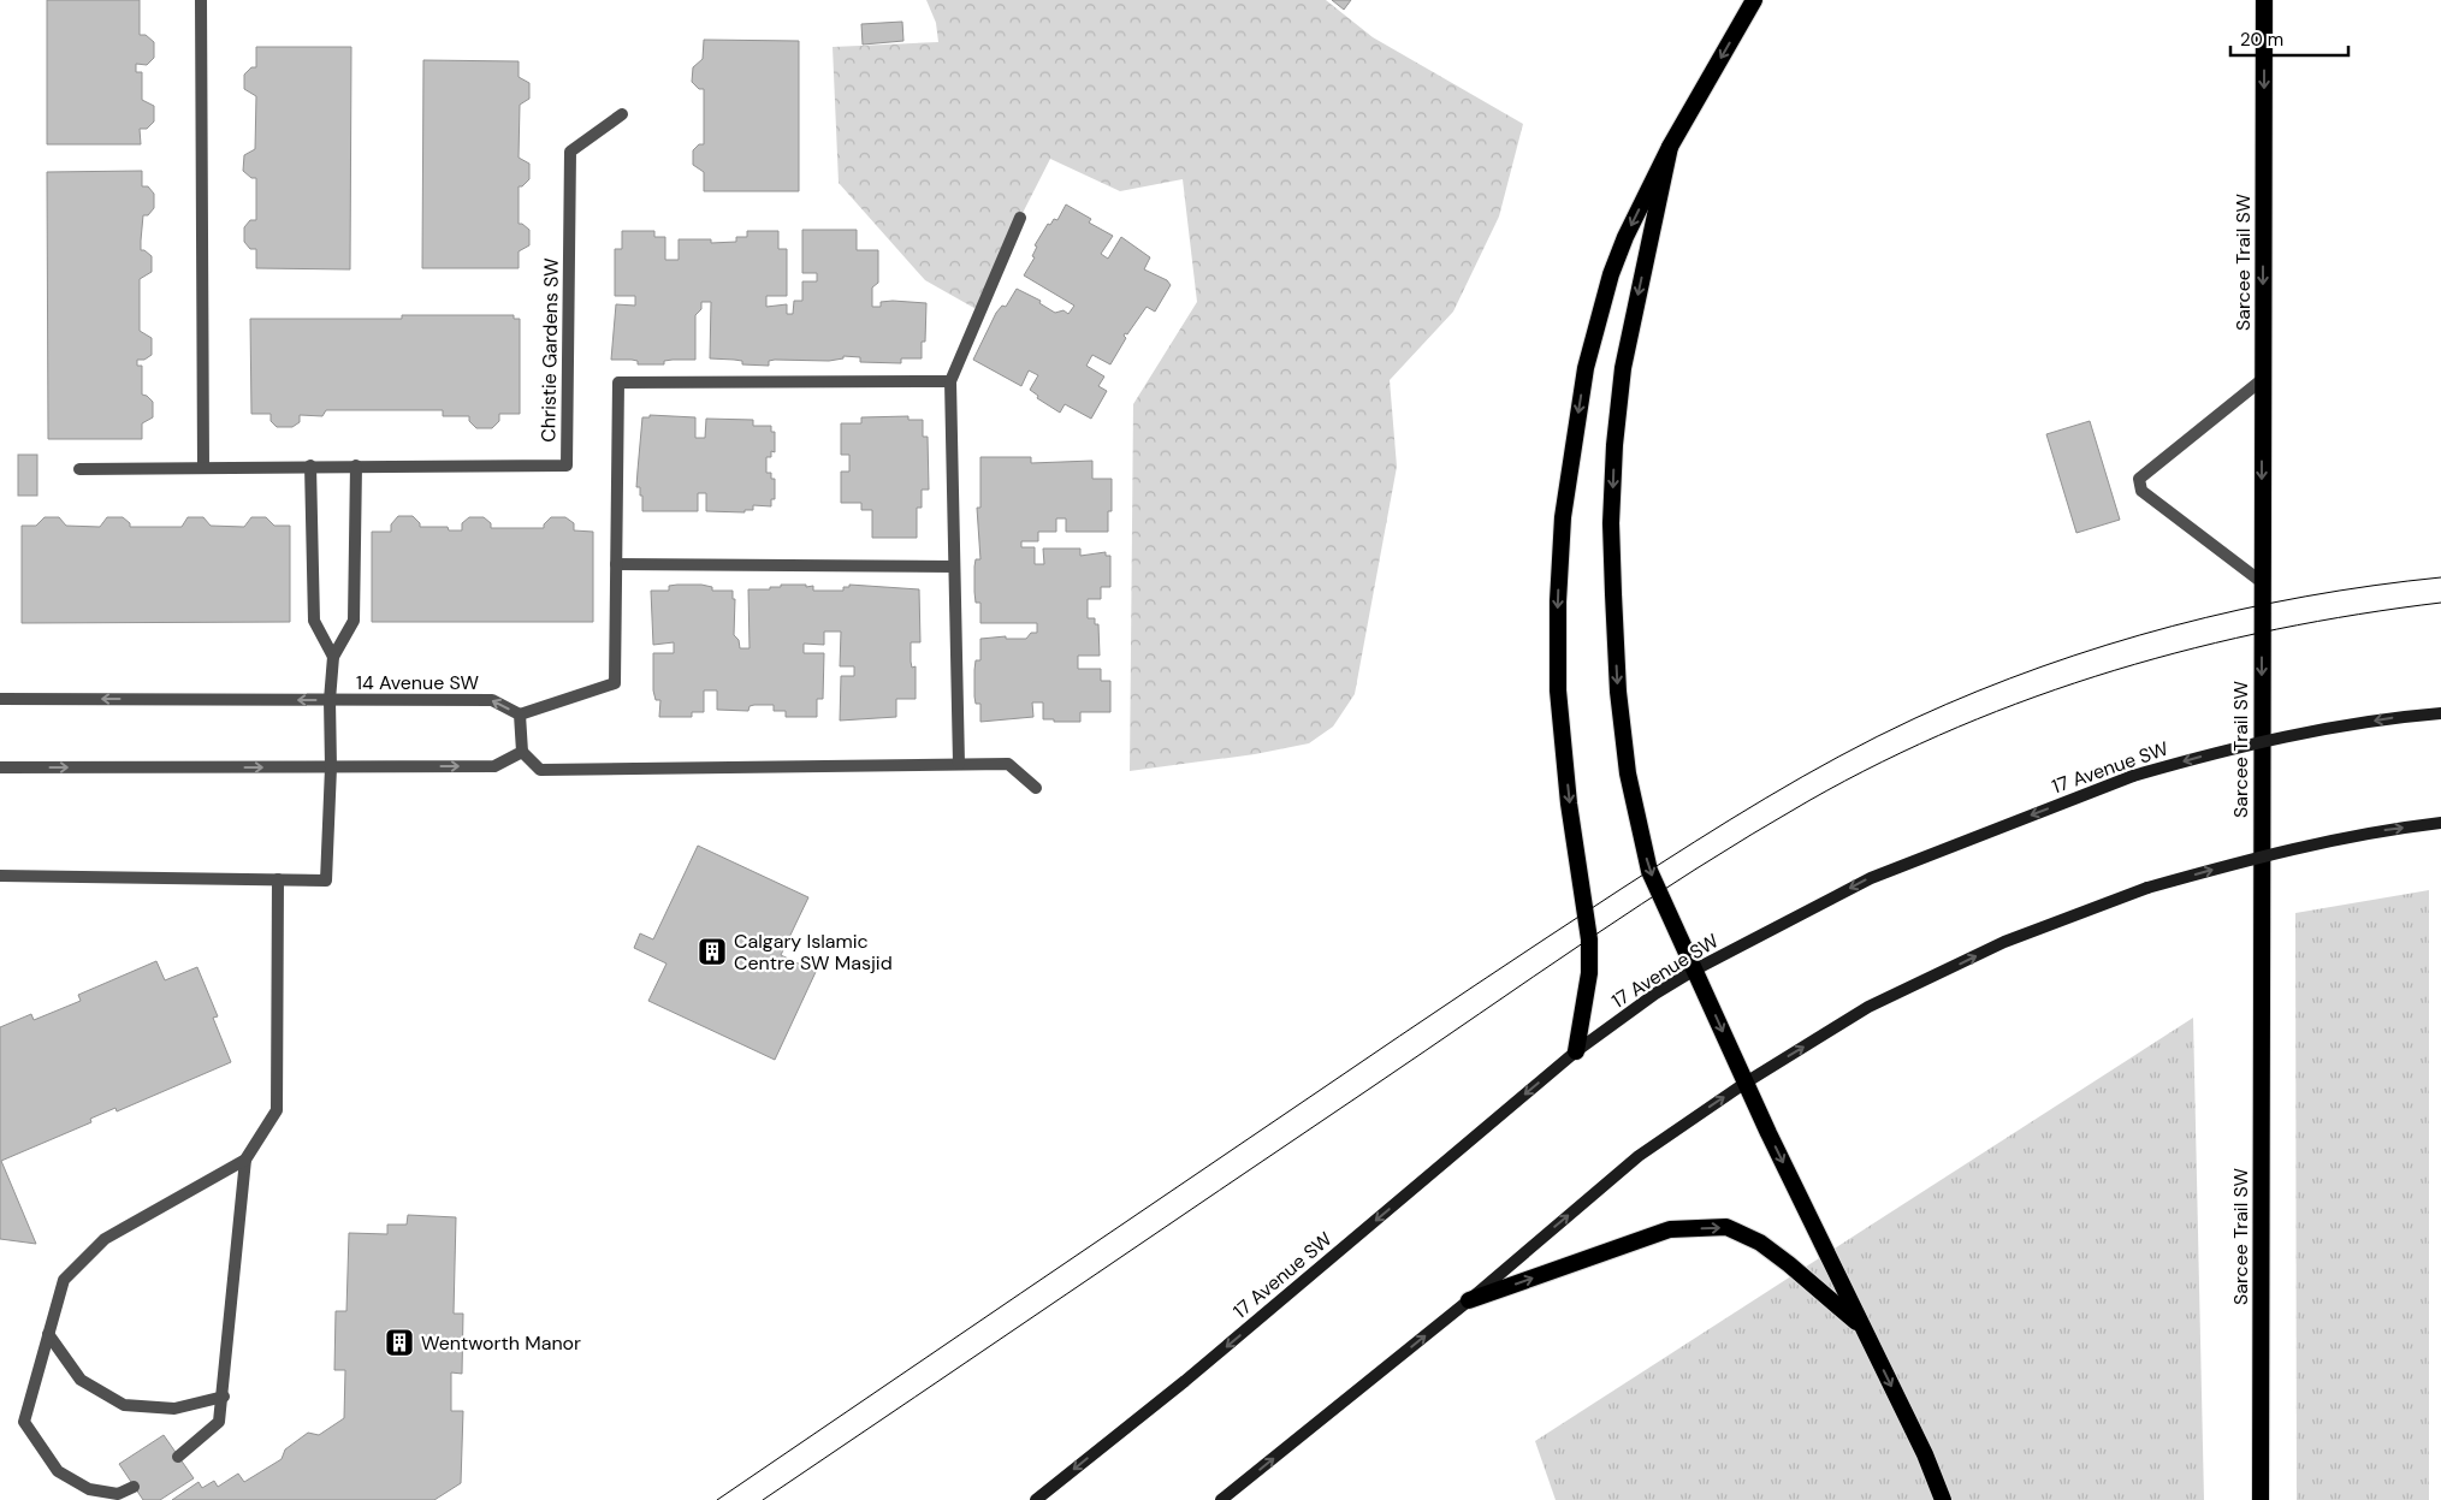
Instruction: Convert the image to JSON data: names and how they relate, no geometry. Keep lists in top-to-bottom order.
{
  "streets": {
    "highway": ["Sarcee Trail SW"],
    "main road": ["17 Avenue SW"],
    "street": ["Christie Gardens SW", "14 Avenue SW"]
  },
  "one_way": ["Sarcee Trail SW", "17 Avenue SW"],
  "places": {
    "building": ["Calgary Islamic Centre SW Masjid", "Wentworth Manor"]
  },
  "scale_bar": "20 m"
}
